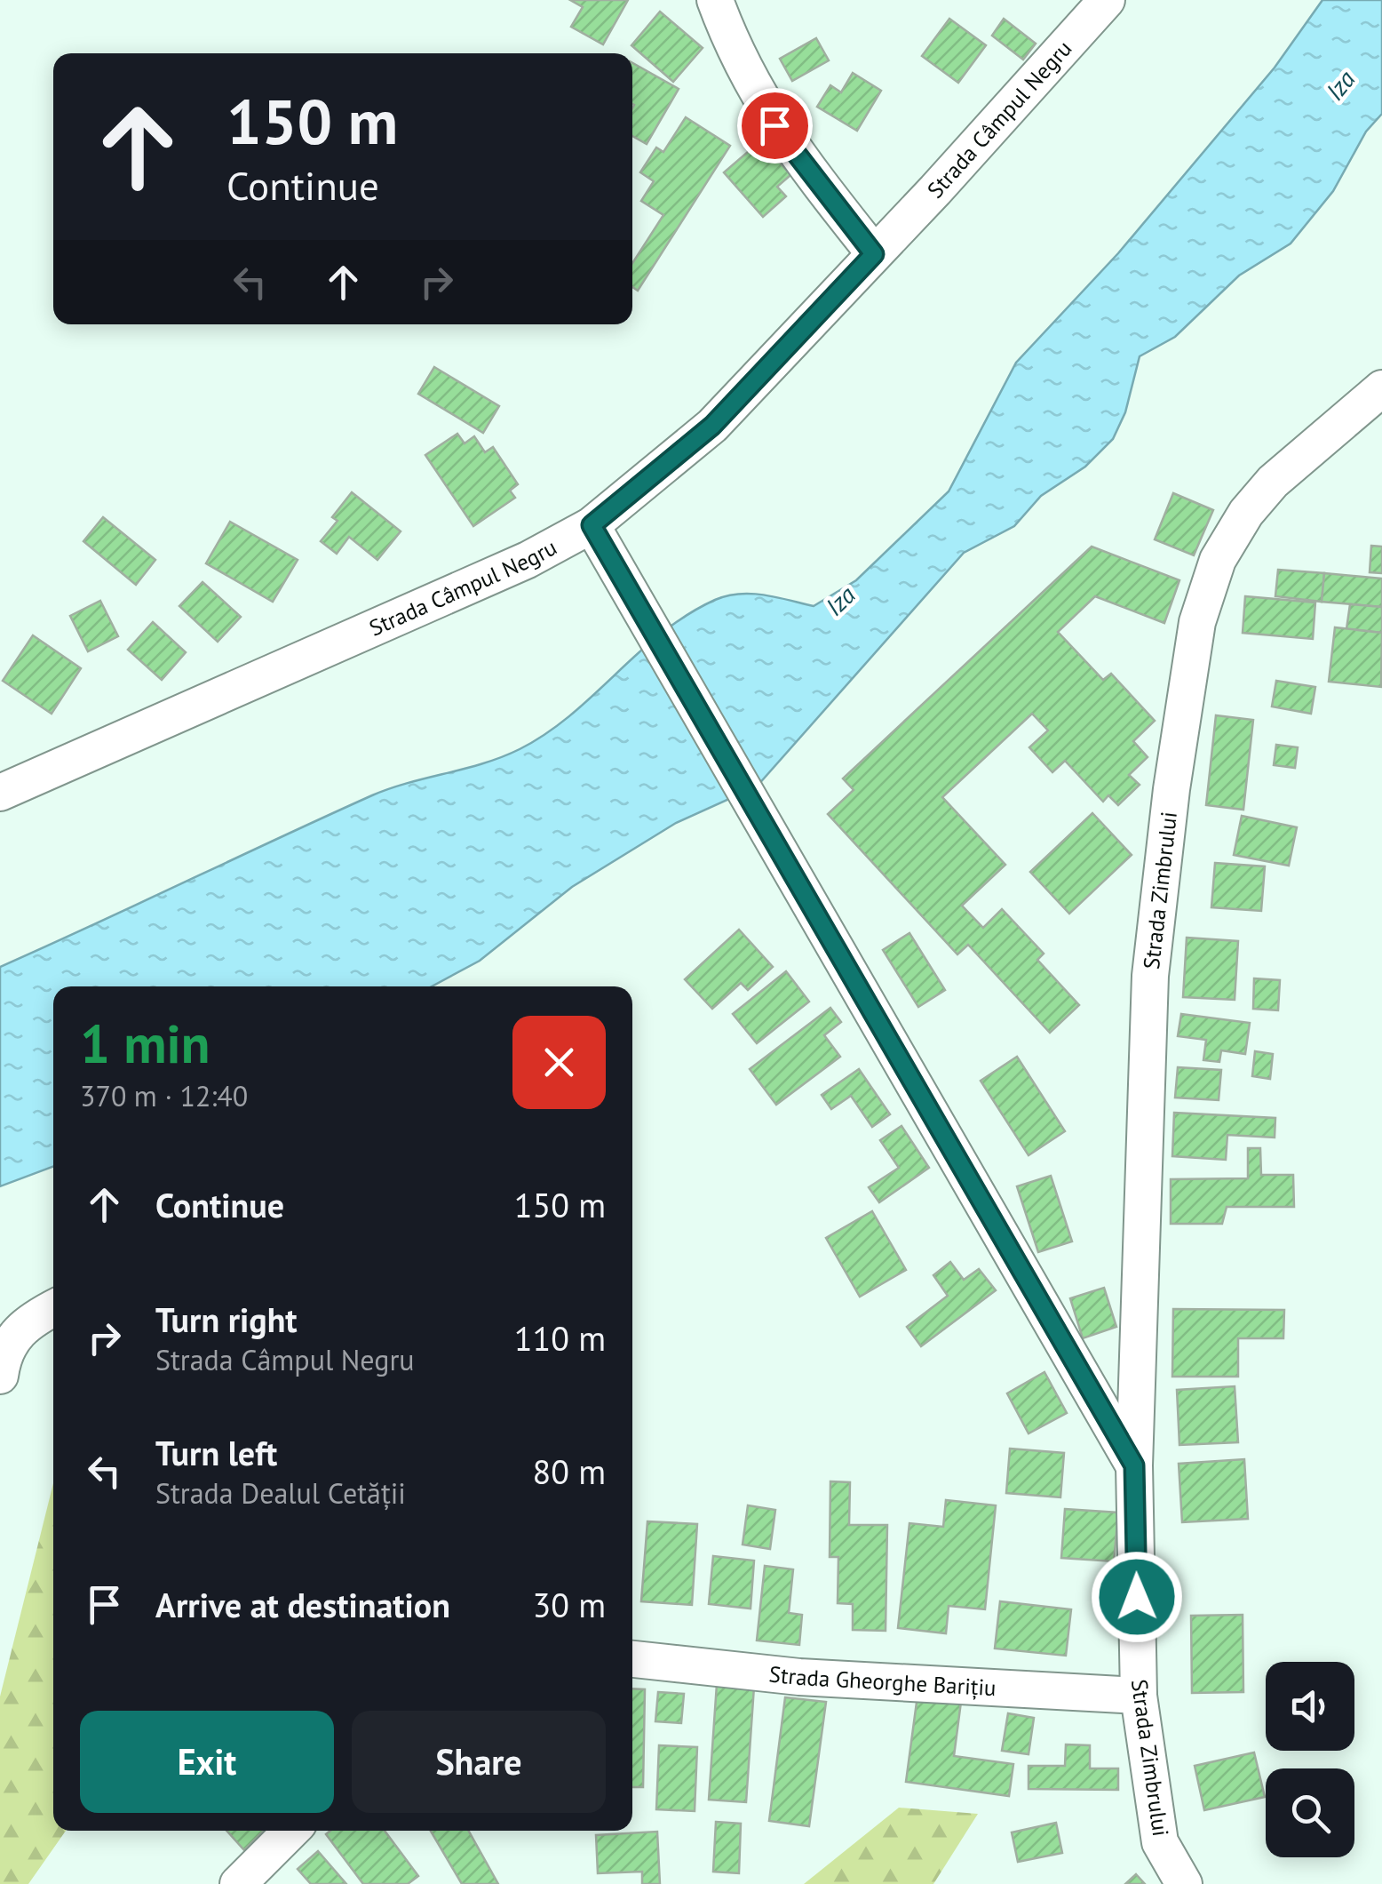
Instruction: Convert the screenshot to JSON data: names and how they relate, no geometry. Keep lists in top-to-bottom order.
{
  "streets": {
    "street": ["Strada Câmpul Negru", "Strada Zimbrului", "Strada Gheorghe Barițiu"]
  },
  "crossings": [
    ["Strada Câmpul Negru", "Strada Zimbrului"],
    ["Strada Zimbrului", "Strada Gheorghe Barițiu"]
  ],
  "water": ["Iza"],
  "page": {
    "turn": ["150 m", "Continue"],
    "heading": ["1 min", "370 m · 12:40"],
    "list": [
      {
        "name": "Continue",
        "value": "150 m"
      },
      {
        "name": "Turn right",
        "note": "Strada Câmpul Negru",
        "value": "110 m"
      },
      {
        "name": "Turn left",
        "note": "Strada Dealul Cetății",
        "value": "80 m"
      },
      {
        "name": "Arrive at destination",
        "value": "30 m"
      }
    ],
    "buttons": ["Exit", "Share"]
  }
}
